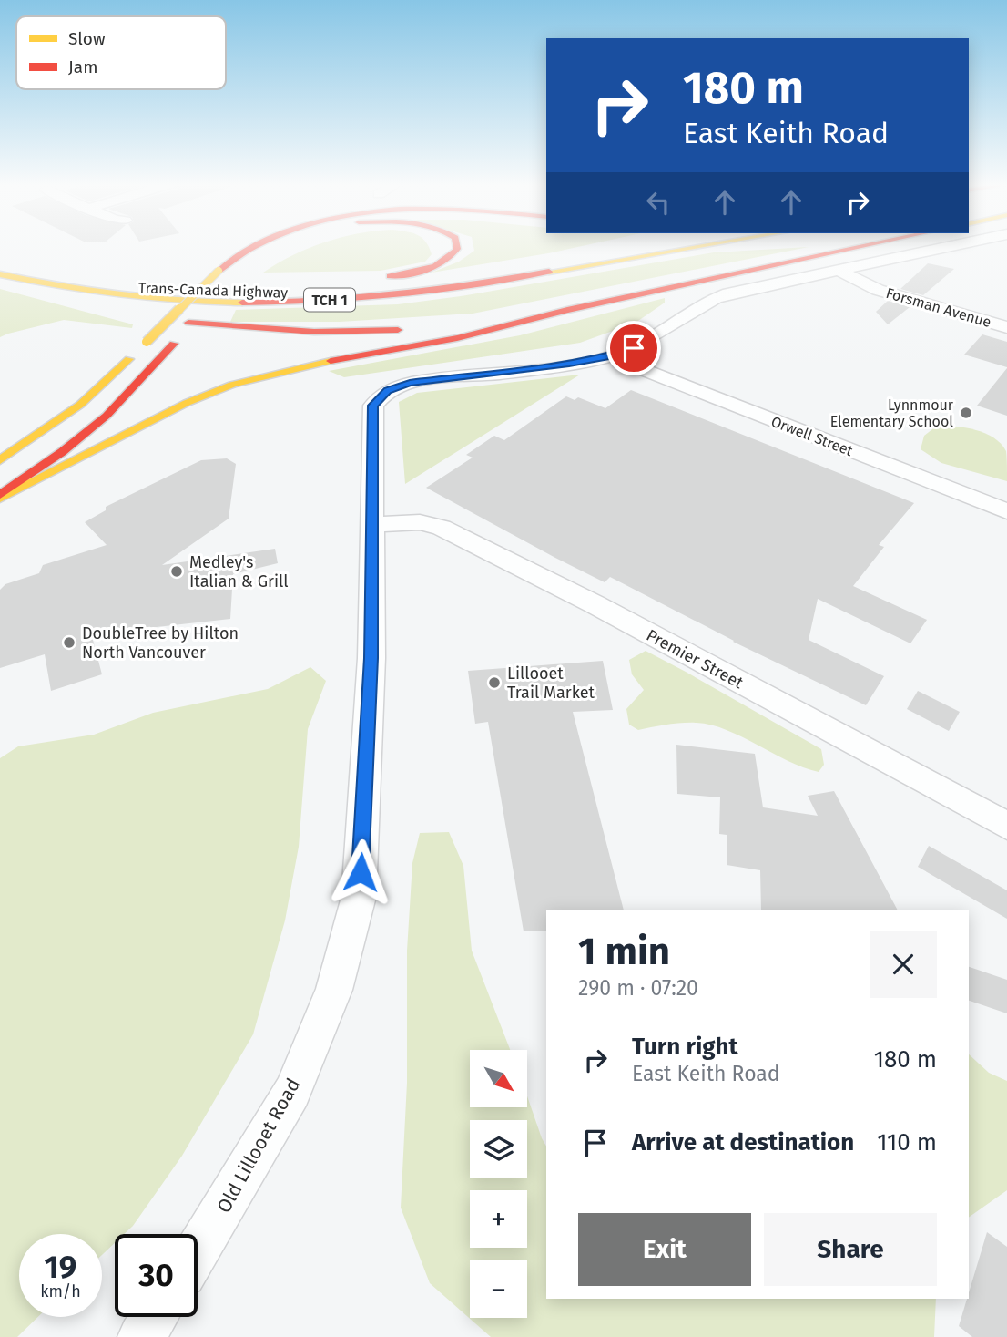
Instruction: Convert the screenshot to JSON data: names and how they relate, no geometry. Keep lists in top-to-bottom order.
{
  "streets": {
    "main road": ["Trans-Canada Highway", "TCH 1"],
    "street": [
      "Forsman Avenue",
      "Orwell Street",
      "Premier Street",
      "Old Lillooet Road"
    ]
  },
  "crossings": [
    ["Orwell Street", "Old Lillooet Road"],
    ["Premier Street", "Old Lillooet Road"]
  ],
  "places": [
    "Lynnmour Elementary School",
    "Medley's Italian & Grill",
    "DoubleTree by Hilton North Vancouver",
    "Lillooet Trail Market"
  ],
  "legend": ["Slow", "Jam"],
  "north": "bottom right",
  "page": {
    "turn": ["180 m", "East Keith Road"],
    "heading": ["1 min", "290 m · 07:20"],
    "list": [
      {
        "name": "Turn right",
        "note": "East Keith Road",
        "value": "180 m"
      },
      {
        "name": "Arrive at destination",
        "value": "110 m"
      }
    ],
    "map_buttons": ["+", "−"],
    "buttons": ["Exit", "Share"],
    "speed": "19 km/h",
    "limit": "30"
  }
}
